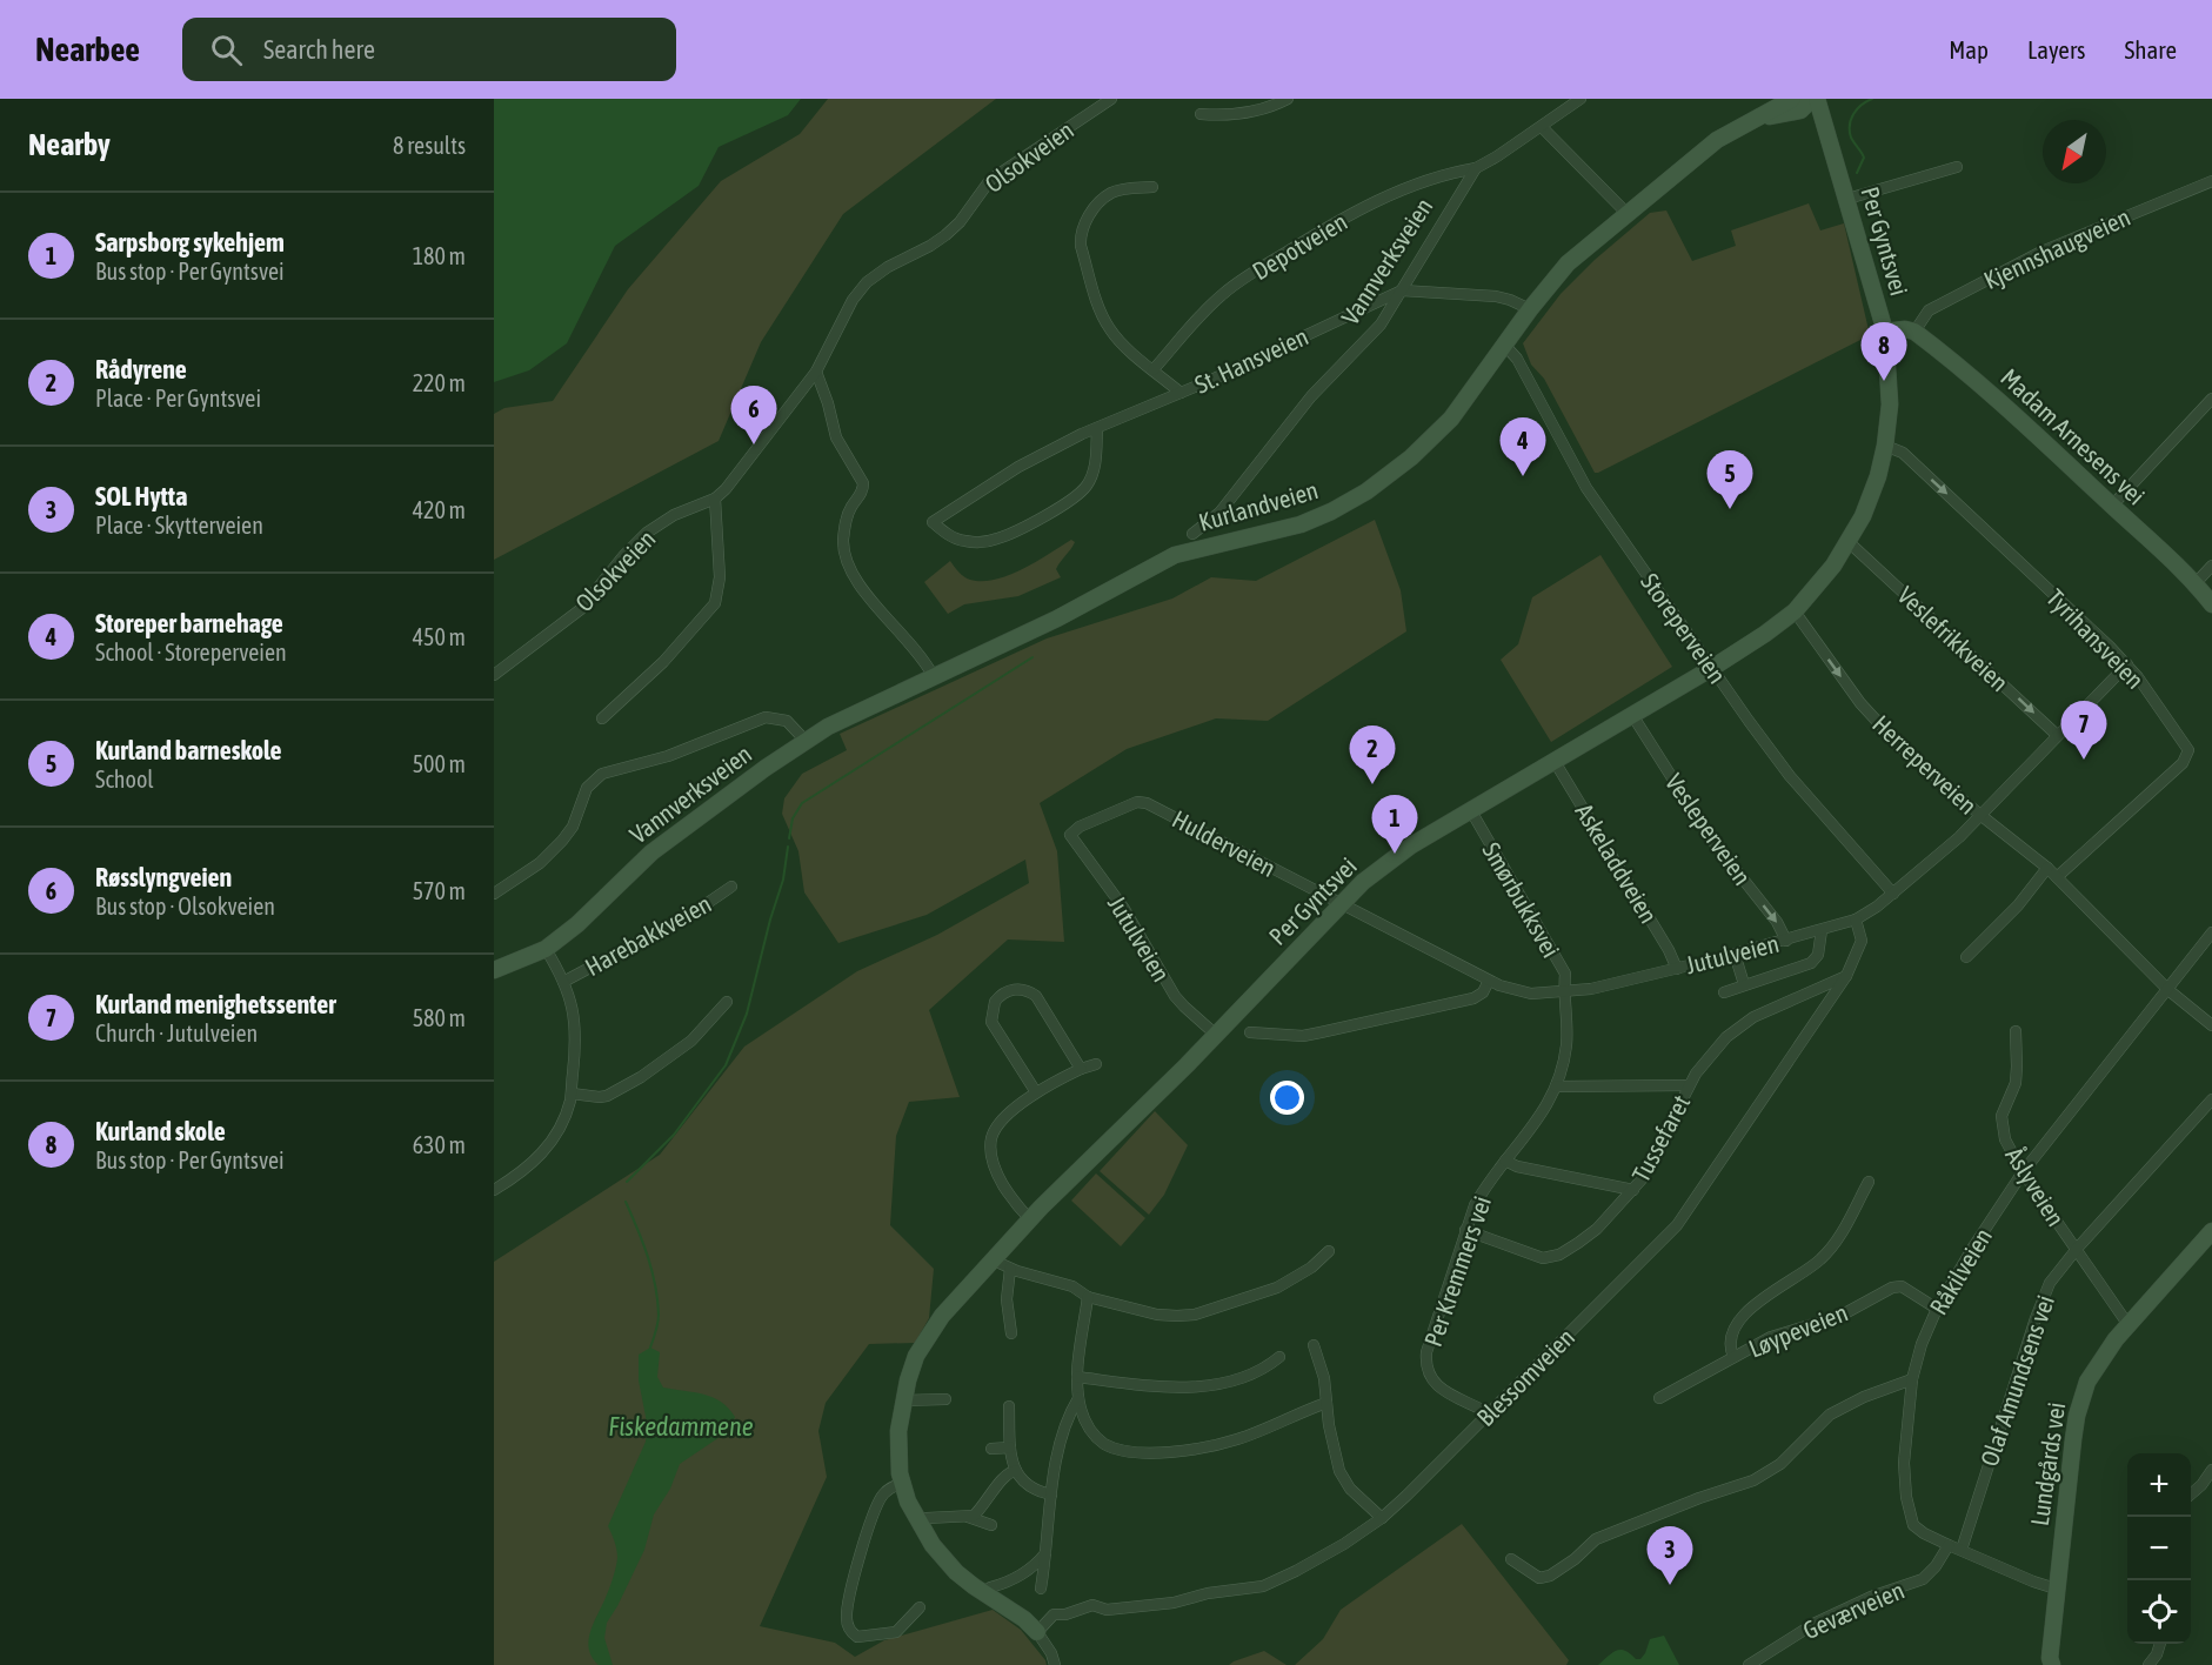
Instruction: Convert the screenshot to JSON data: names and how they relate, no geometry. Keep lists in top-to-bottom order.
{
  "streets": {
    "street": [
      "Olsokveien",
      "Per Gyntsvei",
      "Depotveien",
      "Kjennshaugveien",
      "Vannverksveien",
      "St. Hansveien",
      "Madam Arnesens vei",
      "Kurlandveien",
      "Storeperveien",
      "Veslefrikkveien",
      "Tyrihansveien",
      "Herreperveien",
      "Vesleperveien",
      "Hulderveien",
      "Askeladdveien",
      "Smørbukksvei",
      "Harebakkveien",
      "Jutulveien",
      "Tussefaret",
      "Åslyveien",
      "Per Kremmers vei",
      "Råkilveien",
      "Løypeveien",
      "Blessomveien",
      "Olaf Amundsens vei",
      "Lundgårds vei",
      "Geværveien"
    ]
  },
  "crossings": [
    ["Per Gyntsvei", "Kurlandveien"],
    ["Per Gyntsvei", "Storeperveien"],
    ["Per Gyntsvei", "Veslefrikkveien"],
    ["Per Gyntsvei", "Tyrihansveien"],
    ["Per Gyntsvei", "Herreperveien"],
    ["Per Gyntsvei", "Vesleperveien"],
    ["Per Gyntsvei", "Hulderveien"],
    ["Per Gyntsvei", "Askeladdveien"],
    ["Per Gyntsvei", "Smørbukksvei"],
    ["Per Gyntsvei", "Jutulveien"],
    ["Per Gyntsvei", "Blessomveien"],
    ["Depotveien", "Vannverksveien"],
    ["Kjennshaugveien", "Madam Arnesens vei"],
    ["Vannverksveien", "St. Hansveien"],
    ["Vannverksveien", "Kurlandveien"],
    ["St. Hansveien", "Kurlandveien"],
    ["Kurlandveien", "Storeperveien"],
    ["Storeperveien", "Jutulveien"],
    ["Veslefrikkveien", "Jutulveien"],
    ["Tyrihansveien", "Herreperveien"],
    ["Tyrihansveien", "Jutulveien"],
    ["Herreperveien", "Jutulveien"],
    ["Herreperveien", "Råkilveien"],
    ["Vesleperveien", "Jutulveien"],
    ["Hulderveien", "Jutulveien"],
    ["Askeladdveien", "Jutulveien"],
    ["Smørbukksvei", "Jutulveien"],
    ["Smørbukksvei", "Per Kremmers vei"],
    ["Jutulveien", "Per Kremmers vei"],
    ["Jutulveien", "Blessomveien"],
    ["Tussefaret", "Per Kremmers vei"],
    ["Tussefaret", "Blessomveien"],
    ["Åslyveien", "Råkilveien"],
    ["Åslyveien", "Olaf Amundsens vei"],
    ["Åslyveien", "Lundgårds vei"],
    ["Per Kremmers vei", "Blessomveien"],
    ["Råkilveien", "Løypeveien"],
    ["Råkilveien", "Olaf Amundsens vei"],
    ["Råkilveien", "Lundgårds vei"],
    ["Råkilveien", "Geværveien"]
  ],
  "one_way": [
    "Veslefrikkveien",
    "Tyrihansveien",
    "Herreperveien",
    "Vesleperveien"
  ],
  "water": ["Fiskedammene"],
  "north": "bottom left",
  "page": {
    "header": "Nearbee",
    "search": "Search here",
    "nav": ["Map", "Layers", "Share"],
    "heading": ["Nearby", "8 results"],
    "list": [
      {
        "mark": "1",
        "name": "Sarpsborg sykehjem",
        "note": "Bus stop · Per Gyntsvei",
        "value": "180 m"
      },
      {
        "mark": "2",
        "name": "Rådyrene",
        "note": "Place · Per Gyntsvei",
        "value": "220 m"
      },
      {
        "mark": "3",
        "name": "SOL Hytta",
        "note": "Place · Skytterveien",
        "value": "420 m"
      },
      {
        "mark": "4",
        "name": "Storeper barnehage",
        "note": "School · Storeperveien",
        "value": "450 m"
      },
      {
        "mark": "5",
        "name": "Kurland barneskole",
        "note": "School",
        "value": "500 m"
      },
      {
        "mark": "6",
        "name": "Røsslyngveien",
        "note": "Bus stop · Olsokveien",
        "value": "570 m"
      },
      {
        "mark": "7",
        "name": "Kurland menighetssenter",
        "note": "Church · Jutulveien",
        "value": "580 m"
      },
      {
        "mark": "8",
        "name": "Kurland skole",
        "note": "Bus stop · Per Gyntsvei",
        "value": "630 m"
      }
    ],
    "pins": [
      "8",
      "6",
      "4",
      "5",
      "7",
      "2",
      "1",
      "3"
    ],
    "map_buttons": ["+", "−"]
  }
}
